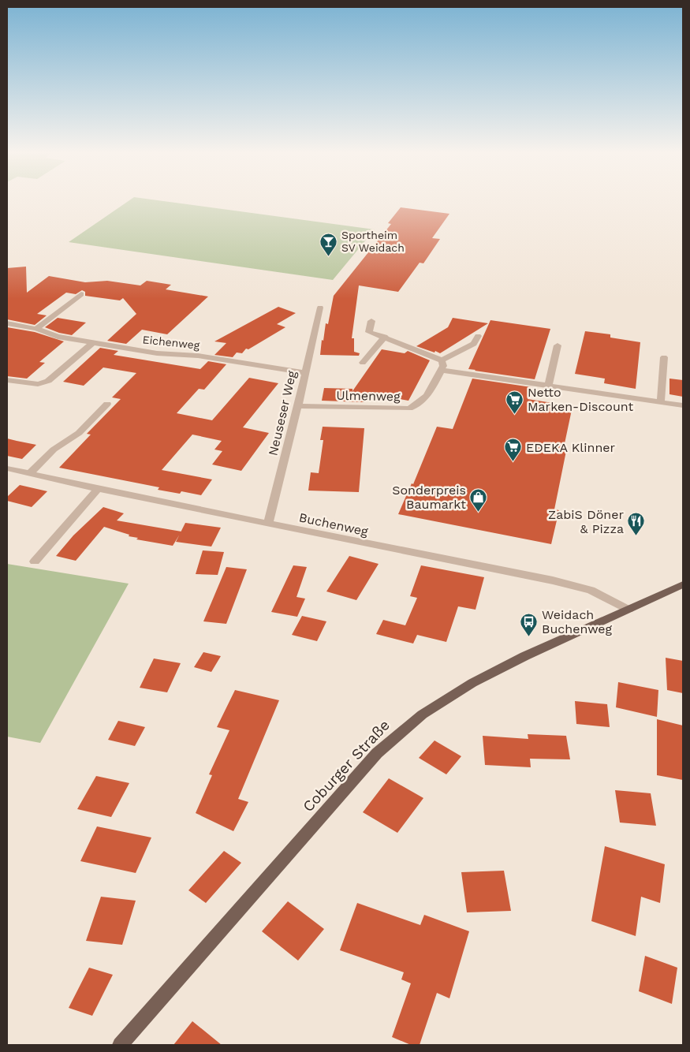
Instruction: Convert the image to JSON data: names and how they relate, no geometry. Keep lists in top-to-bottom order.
{
  "streets": {
    "main road": ["Coburger Straße"],
    "street": [
      "Eichenweg",
      "Ulmenweg",
      "Neuseser Weg",
      "Buchenweg"
    ]
  },
  "crossings": [
    ["Eichenweg", "Neuseser Weg"],
    ["Ulmenweg", "Neuseser Weg"],
    ["Neuseser Weg", "Buchenweg"],
    ["Buchenweg", "Coburger Straße"]
  ],
  "places": {
    "bar": ["Sportheim SV Weidach"],
    "supermarket": ["Netto Marken-Discount", "EDEKA Klinner"],
    "shop": ["Sonderpreis Baumarkt"],
    "restaurant": ["ZabiS Döner & Pizza"],
    "bus stop": ["Weidach Buchenweg"]
  }
}
